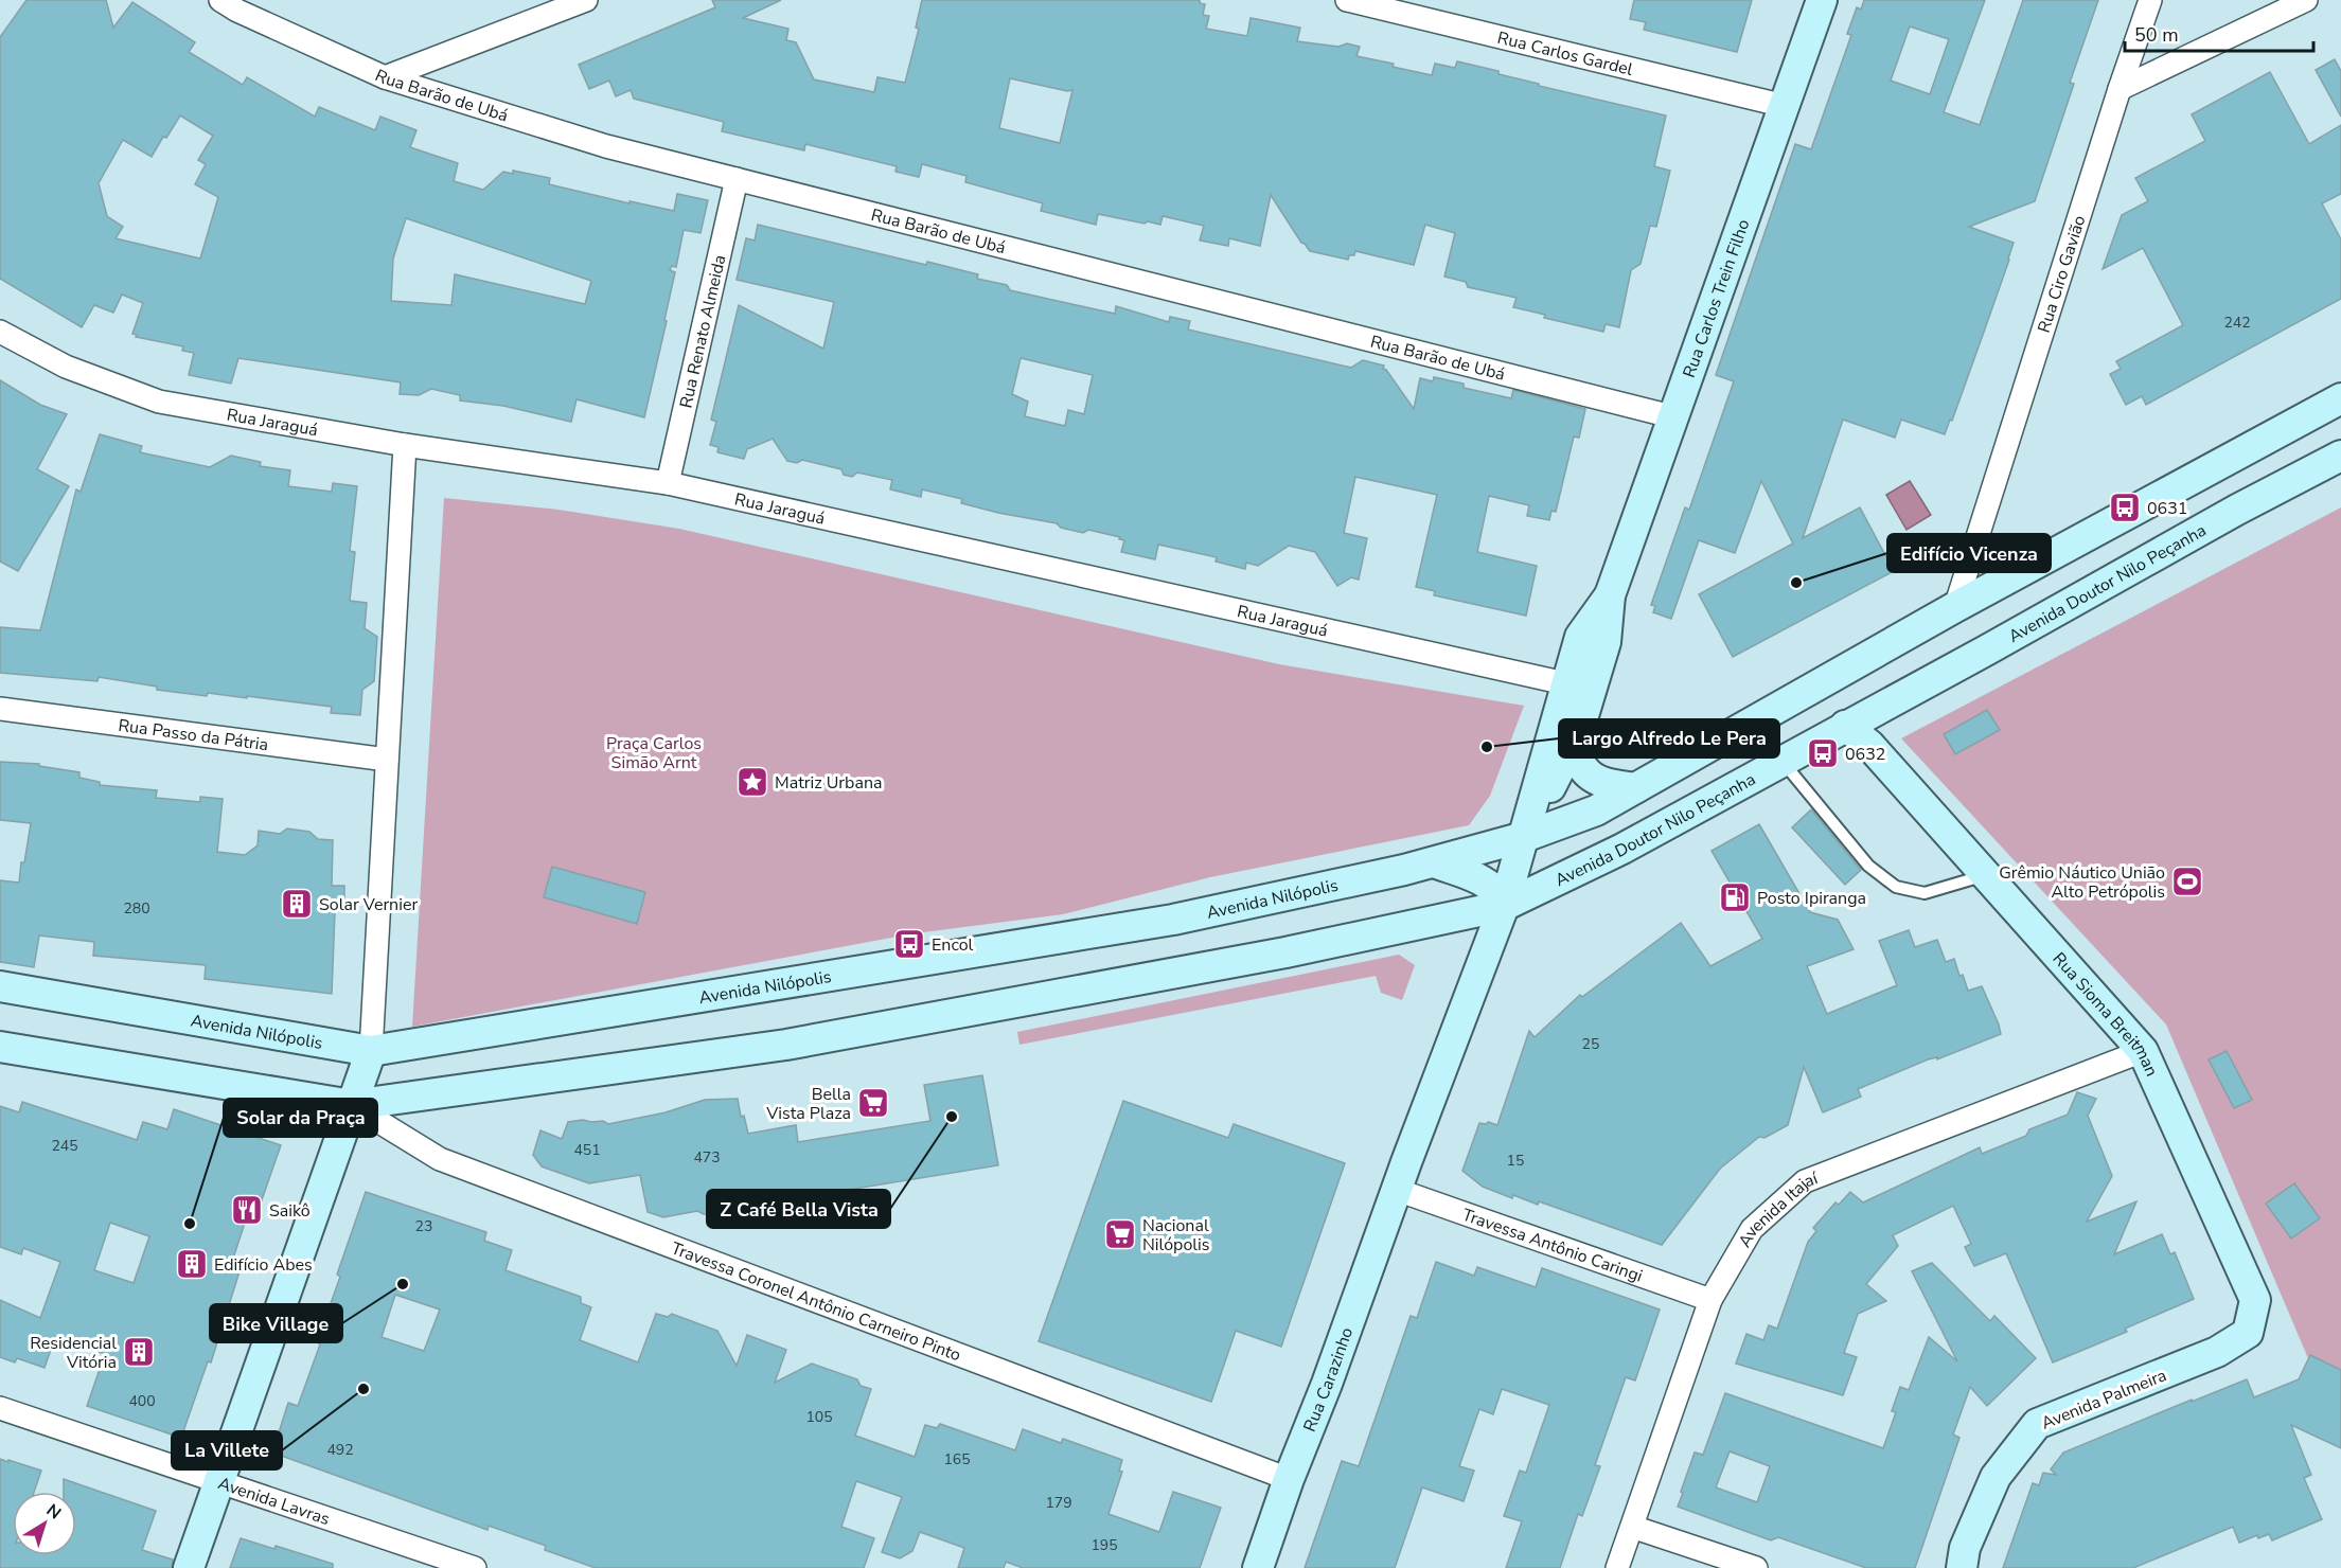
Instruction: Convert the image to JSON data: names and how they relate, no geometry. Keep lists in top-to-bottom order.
{
  "streets": {
    "main road": [
      "Rua Carlos Trein Filho",
      "Avenida Doutor Nilo Peçanha",
      "Avenida Nilópolis",
      "Rua Sioma Breitman",
      "Rua Carazinho",
      "Avenida Palmeira"
    ],
    "street": [
      "Rua Carlos Gardel",
      "Rua Barão de Ubá",
      "Rua Ciro Gavião",
      "Rua Renato Almeida",
      "Rua Jaraguá",
      "Rua Passo da Pátria",
      "Avenida Itajaí",
      "Travessa Antônio Caringi",
      "Travessa Coronel Antônio Carneiro Pinto",
      "Avenida Lavras"
    ]
  },
  "crossings": [
    ["Rua Carlos Gardel", "Rua Carlos Trein Filho"],
    ["Rua Barão de Ubá", "Rua Carlos Trein Filho"],
    ["Rua Barão de Ubá", "Rua Renato Almeida"],
    ["Rua Carlos Trein Filho", "Rua Jaraguá"],
    ["Rua Carlos Trein Filho", "Avenida Doutor Nilo Peçanha"],
    ["Rua Carlos Trein Filho", "Avenida Nilópolis"],
    ["Rua Renato Almeida", "Rua Jaraguá"],
    ["Avenida Doutor Nilo Peçanha", "Rua Sioma Breitman"],
    ["Rua Sioma Breitman", "Avenida Itajaí"],
    ["Rua Sioma Breitman", "Avenida Palmeira"],
    ["Avenida Itajaí", "Travessa Antônio Caringi"],
    ["Travessa Antônio Caringi", "Rua Carazinho"],
    ["Travessa Coronel Antônio Carneiro Pinto", "Rua Carazinho"]
  ],
  "parks": ["Praça Carlos Simão Arnt"],
  "places": {
    "bus stop": ["0631", "0632", "Encol"],
    "other": [
      "Edifício Vicenza",
      "Largo Alfredo Le Pera",
      "Z Café Bella Vista",
      "Solar da Praça",
      "Bike Village",
      "La Villete"
    ],
    "place": ["Matriz Urbana"],
    "sports": ["Grêmio Náutico União Alto Petrópolis"],
    "fuel station": ["Posto Ipiranga"],
    "building": ["Solar Vernier", "Edifício Abes", "Residencial Vitória"],
    "supermarket": ["Bella Vista Plaza", "Nacional Nilópolis"],
    "restaurant": ["Saikô"]
  },
  "house_numbers": [
    "242",
    "280",
    "25",
    "245",
    "451",
    "473",
    "15",
    "23",
    "400",
    "105",
    "492",
    "165",
    "179",
    "195"
  ],
  "scale_bar": "50 m",
  "north": "top right"
}
